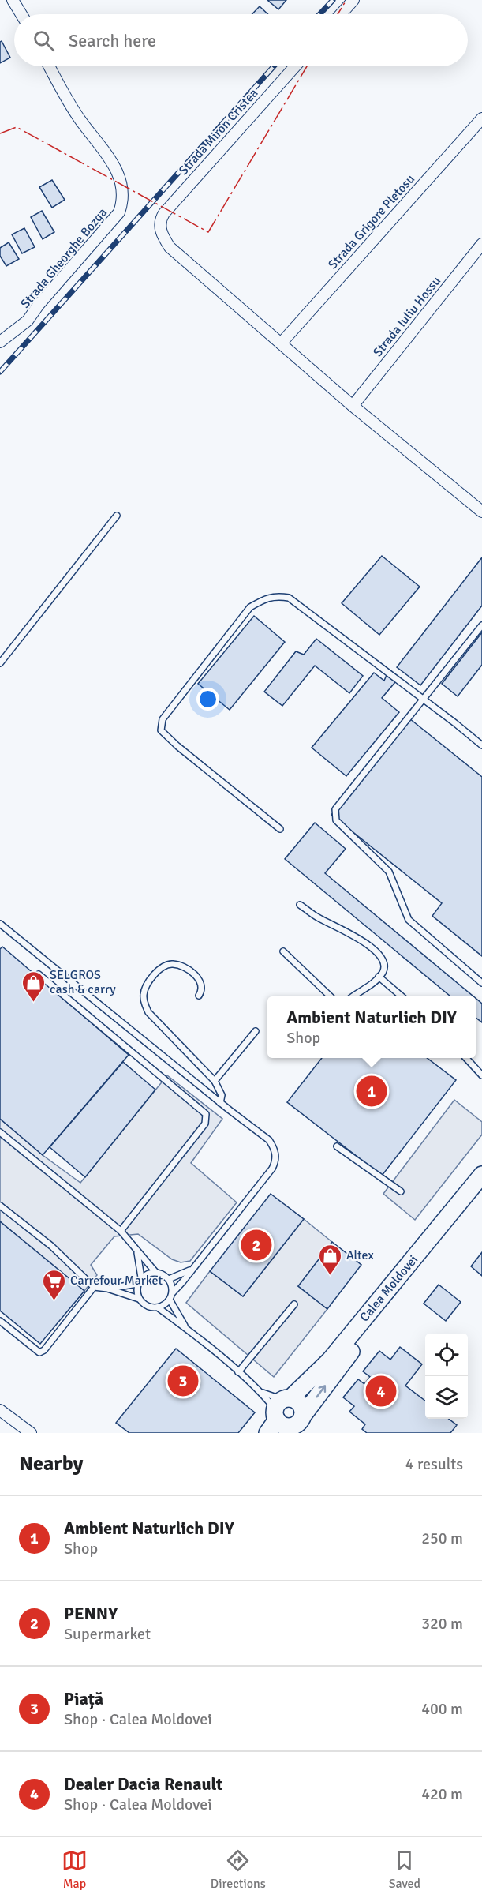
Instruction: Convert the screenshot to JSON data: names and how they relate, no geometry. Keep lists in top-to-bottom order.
{
  "streets": {
    "main road": ["Calea Moldovei"],
    "street": [
      "Strada Miron Cristea",
      "Strada Grigore Pletosu",
      "Strada Gheorghe Bozga",
      "Strada Iuliu Hossu"
    ]
  },
  "crossings": [
    ["Strada Miron Cristea", "Strada Grigore Pletosu"]
  ],
  "places": {
    "shop": ["SELGROS cash & carry", "Altex"],
    "supermarket": ["Carrefour Market"]
  },
  "page": {
    "search": "Search here",
    "popup": ["Ambient Naturlich DIY", "Shop"],
    "pins": [
      "1",
      "2",
      "3",
      "4"
    ],
    "heading": ["Nearby", "4 results"],
    "list": [
      {
        "mark": "1",
        "name": "Ambient Naturlich DIY",
        "note": "Shop",
        "value": "250 m"
      },
      {
        "mark": "2",
        "name": "PENNY",
        "note": "Supermarket",
        "value": "320 m"
      },
      {
        "mark": "3",
        "name": "Piață",
        "note": "Shop · Calea Moldovei",
        "value": "400 m"
      },
      {
        "mark": "4",
        "name": "Dealer Dacia Renault",
        "note": "Shop · Calea Moldovei",
        "value": "420 m"
      }
    ],
    "nav": ["Map", "Directions", "Saved"]
  }
}
